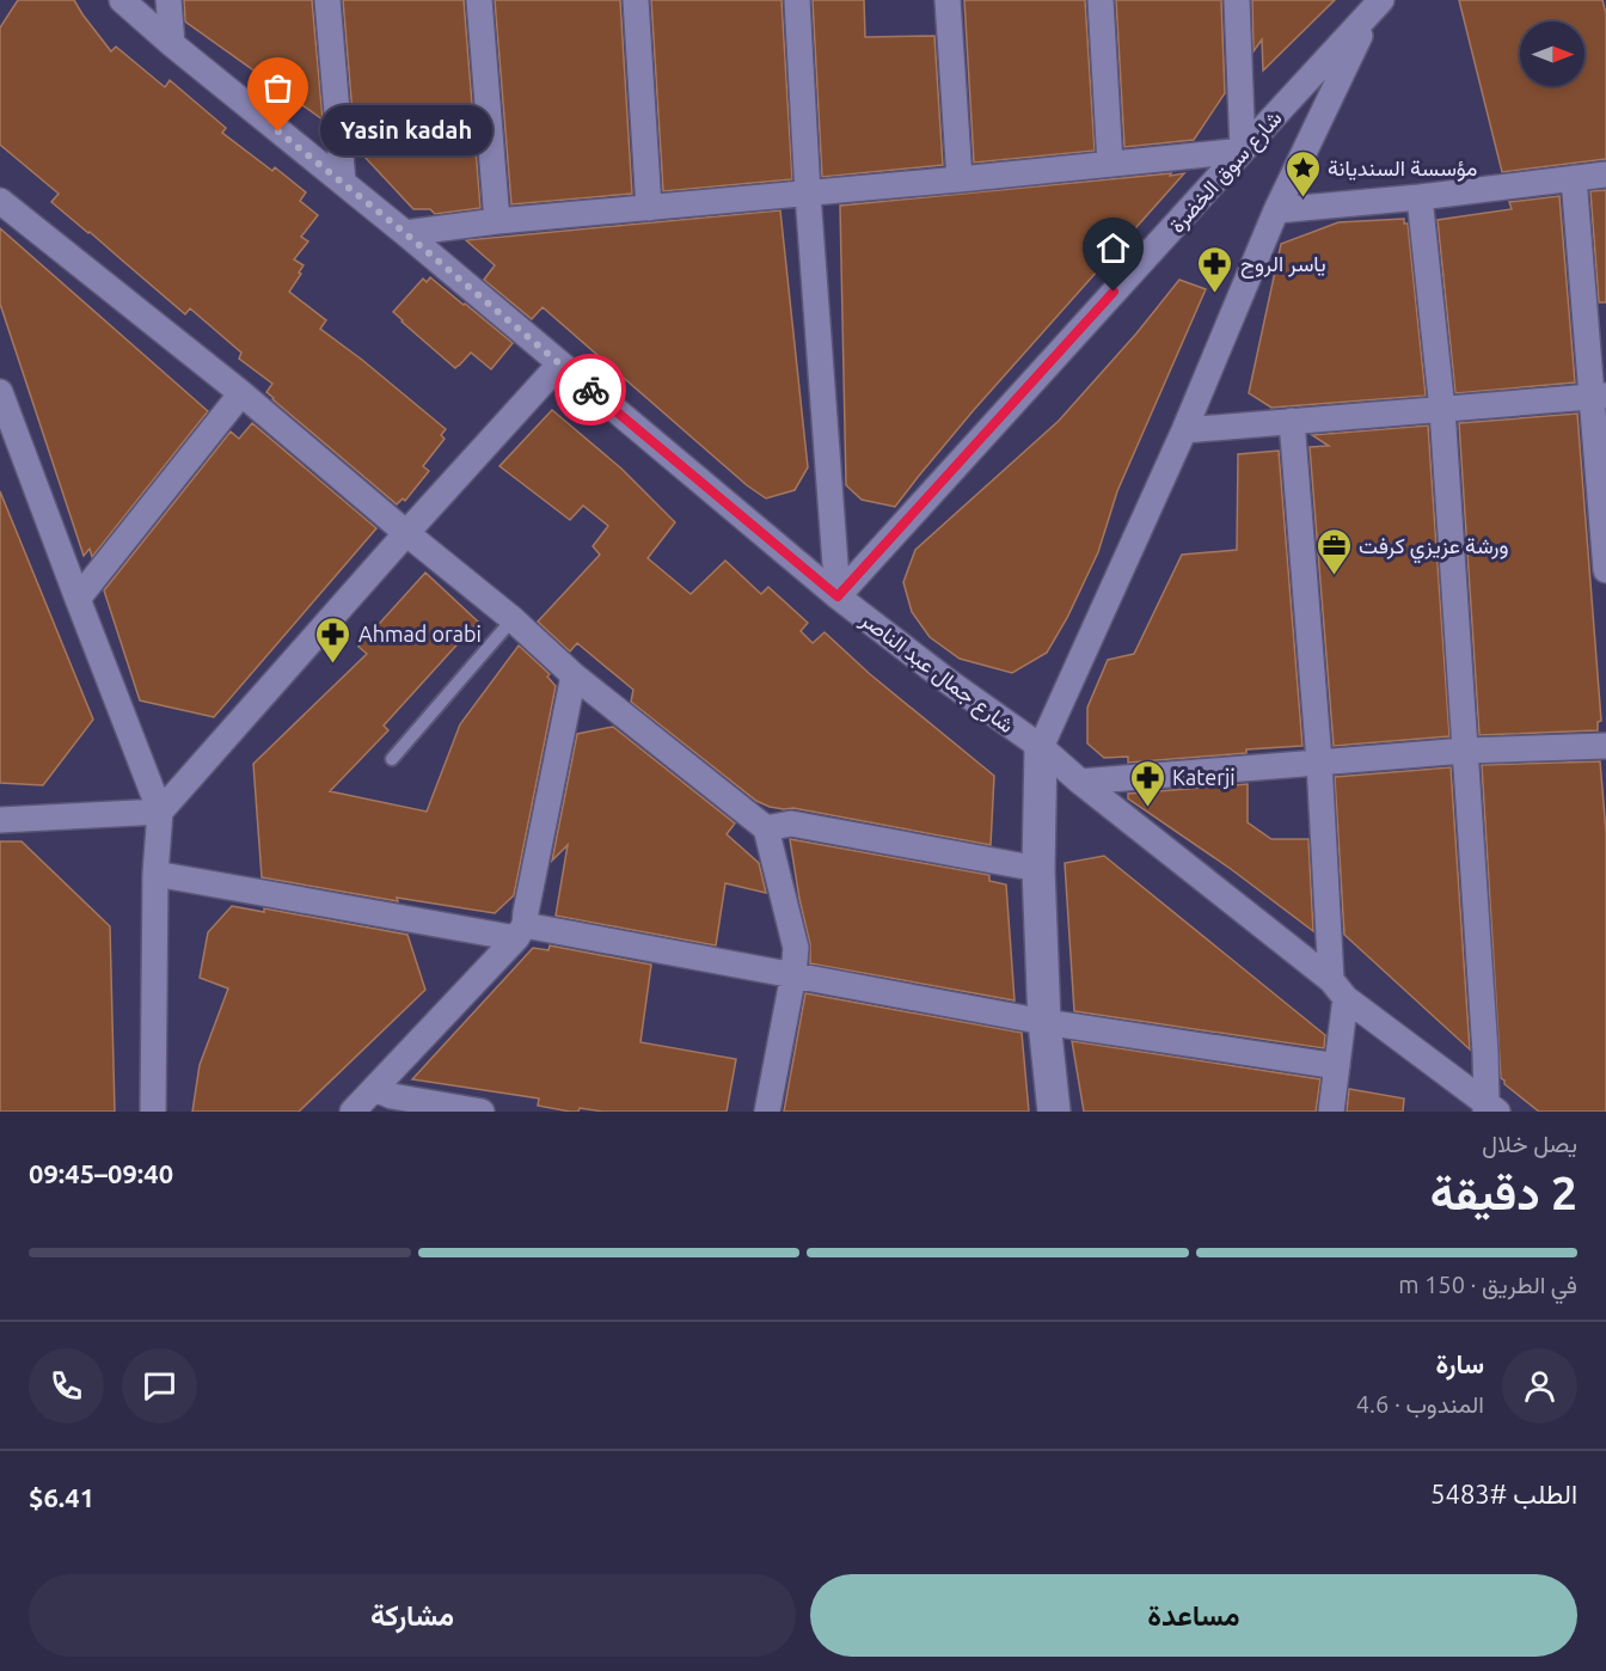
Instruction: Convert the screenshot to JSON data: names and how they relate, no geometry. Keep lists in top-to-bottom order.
{
  "streets": {
    "street": ["شارع سوق الخضرة", "شارع جمال عبد الناصر"]
  },
  "crossings": [
    ["شارع سوق الخضرة", "شارع جمال عبد الناصر"]
  ],
  "places": {
    "other": ["Yasin kadah"],
    "place": ["مؤسسة السنديانة"],
    "pharmacy": ["ياسر الروح", "Ahmad orabi", "Katerji"],
    "office": ["ورشة عزيزي كرفت"]
  },
  "north": "right",
  "page": {
    "bubble": "Yasin kadah",
    "heading": ["2 دقيقة", "يصل خلال", "09:40–09:45"],
    "panel": [
      "سارة",
      "المندوب · 4.6",
      "الطلب #5483",
      "$6.41"
    ],
    "bar": "في الطريق · 150 m",
    "buttons": ["مساعدة", "مشاركة"]
  }
}
